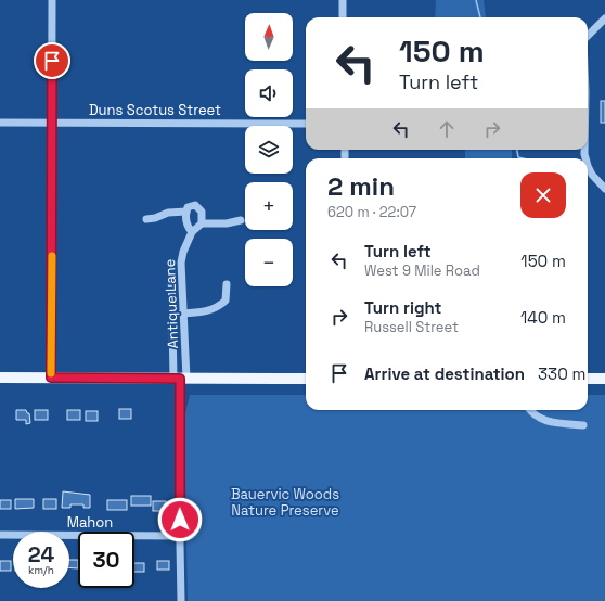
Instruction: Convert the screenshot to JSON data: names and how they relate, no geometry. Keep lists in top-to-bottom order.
{
  "streets": {
    "street": ["Duns Scotus Street", "Antique Lane", "Mahon"]
  },
  "parks": ["Bauervic Woods Nature Preserve"],
  "north": "top",
  "page": {
    "map_buttons": ["+", "−"],
    "turn": ["150 m", "Turn left"],
    "heading": ["2 min", "620 m · 22:07"],
    "list": [
      {
        "name": "Turn left",
        "note": "West 9 Mile Road",
        "value": "150 m"
      },
      {
        "name": "Turn right",
        "note": "Russell Street",
        "value": "140 m"
      },
      {
        "name": "Arrive at destination",
        "value": "330 m"
      }
    ],
    "speed": "24 km/h",
    "limit": "30"
  }
}
